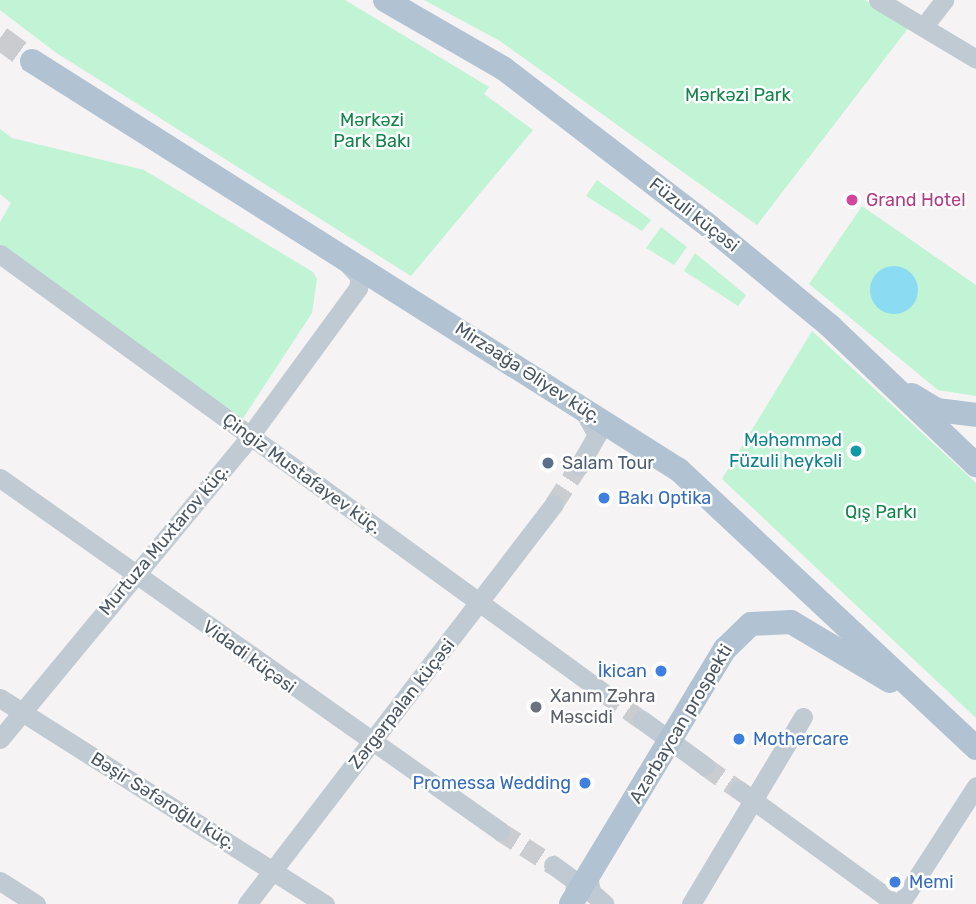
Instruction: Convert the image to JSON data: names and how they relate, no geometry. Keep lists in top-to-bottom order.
{
  "streets": {
    "main road": ["Füzuli küçəsi", "Mirzəağa Əliyev küç.", "Azərbaycan prospekti"],
    "street": [
      "Çingiz Mustafayev küç.",
      "Murtuza Muxtarov küç.",
      "Vidadi küçəsi",
      "Zərgərpalan küçəsi",
      "Bəşir Səfəroğlu küç."
    ]
  },
  "crossings": [
    ["Mirzəağa Əliyev küç.", "Murtuza Muxtarov küç."],
    ["Mirzəağa Əliyev küç.", "Azərbaycan prospekti"],
    ["Çingiz Mustafayev küç.", "Murtuza Muxtarov küç."],
    ["Çingiz Mustafayev küç.", "Zərgərpalan küçəsi"],
    ["Murtuza Muxtarov küç.", "Vidadi küçəsi"],
    ["Murtuza Muxtarov küç.", "Bəşir Səfəroğlu küç."],
    ["Vidadi küçəsi", "Zərgərpalan küçəsi"],
    ["Zərgərpalan küçəsi", "Bəşir Səfəroğlu küç."]
  ],
  "parks": ["Mərkəzi Park", "Mərkəzi Park Bakı", "Qış Parkı"],
  "places": [
    "Grand Hotel",
    "Məhəmməd Füzuli heykəli",
    "Salam Tour",
    "Bakı Optika",
    "İkican",
    "Xanım Zəhra Məscidi",
    "Mothercare",
    "Promessa Wedding",
    "Memi"
  ]
}
